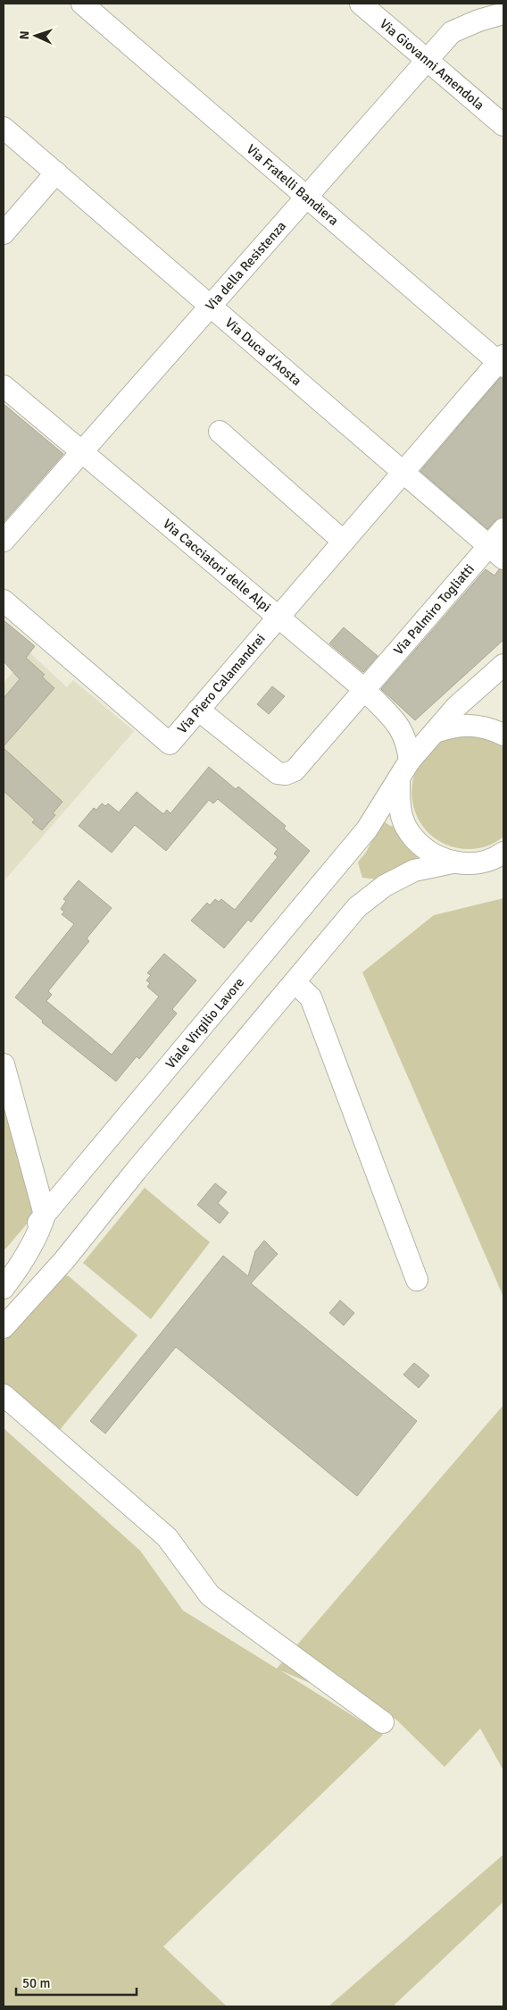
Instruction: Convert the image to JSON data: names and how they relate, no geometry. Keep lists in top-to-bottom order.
{
  "streets": {
    "street": [
      "Via Giovanni Amendola",
      "Via Fratelli Bandiera",
      "Via della Resistenza",
      "Via Duca d'Aosta",
      "Via Cacciatori delle Alpi",
      "Via Palmiro Togliatti",
      "Via Piero Calamandrei",
      "Viale Virgilio Lavore"
    ]
  },
  "crossings": [
    ["Via Giovanni Amendola", "Via della Resistenza"],
    ["Via Fratelli Bandiera", "Via della Resistenza"],
    ["Via Fratelli Bandiera", "Via Piero Calamandrei"],
    ["Via della Resistenza", "Via Duca d'Aosta"],
    ["Via della Resistenza", "Via Cacciatori delle Alpi"],
    ["Via Duca d'Aosta", "Via Palmiro Togliatti"],
    ["Via Duca d'Aosta", "Via Piero Calamandrei"],
    ["Via Cacciatori delle Alpi", "Via Palmiro Togliatti"],
    ["Via Cacciatori delle Alpi", "Via Piero Calamandrei"],
    ["Via Cacciatori delle Alpi", "Viale Virgilio Lavore"],
    ["Via Palmiro Togliatti", "Via Piero Calamandrei"]
  ],
  "scale_bar": "50 m",
  "north": "left"
}
